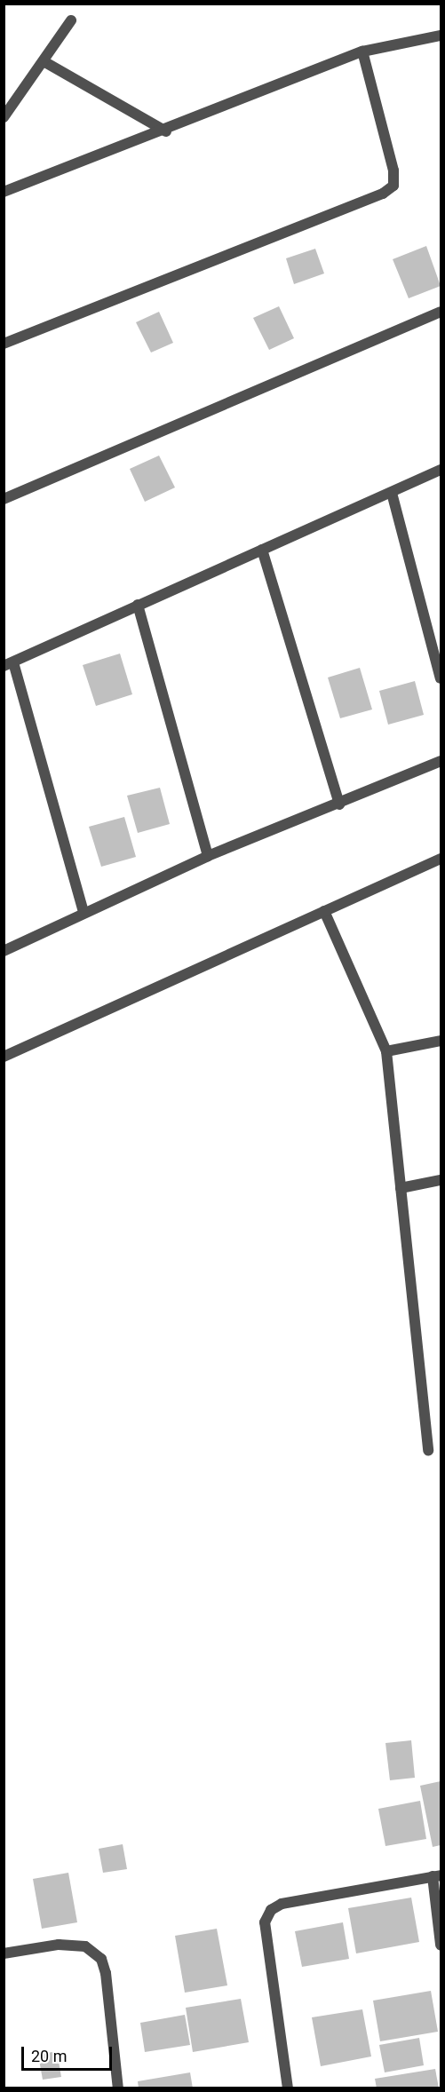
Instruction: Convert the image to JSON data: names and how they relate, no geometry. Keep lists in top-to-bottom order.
{
  "scale_bar": "20 m"
}
